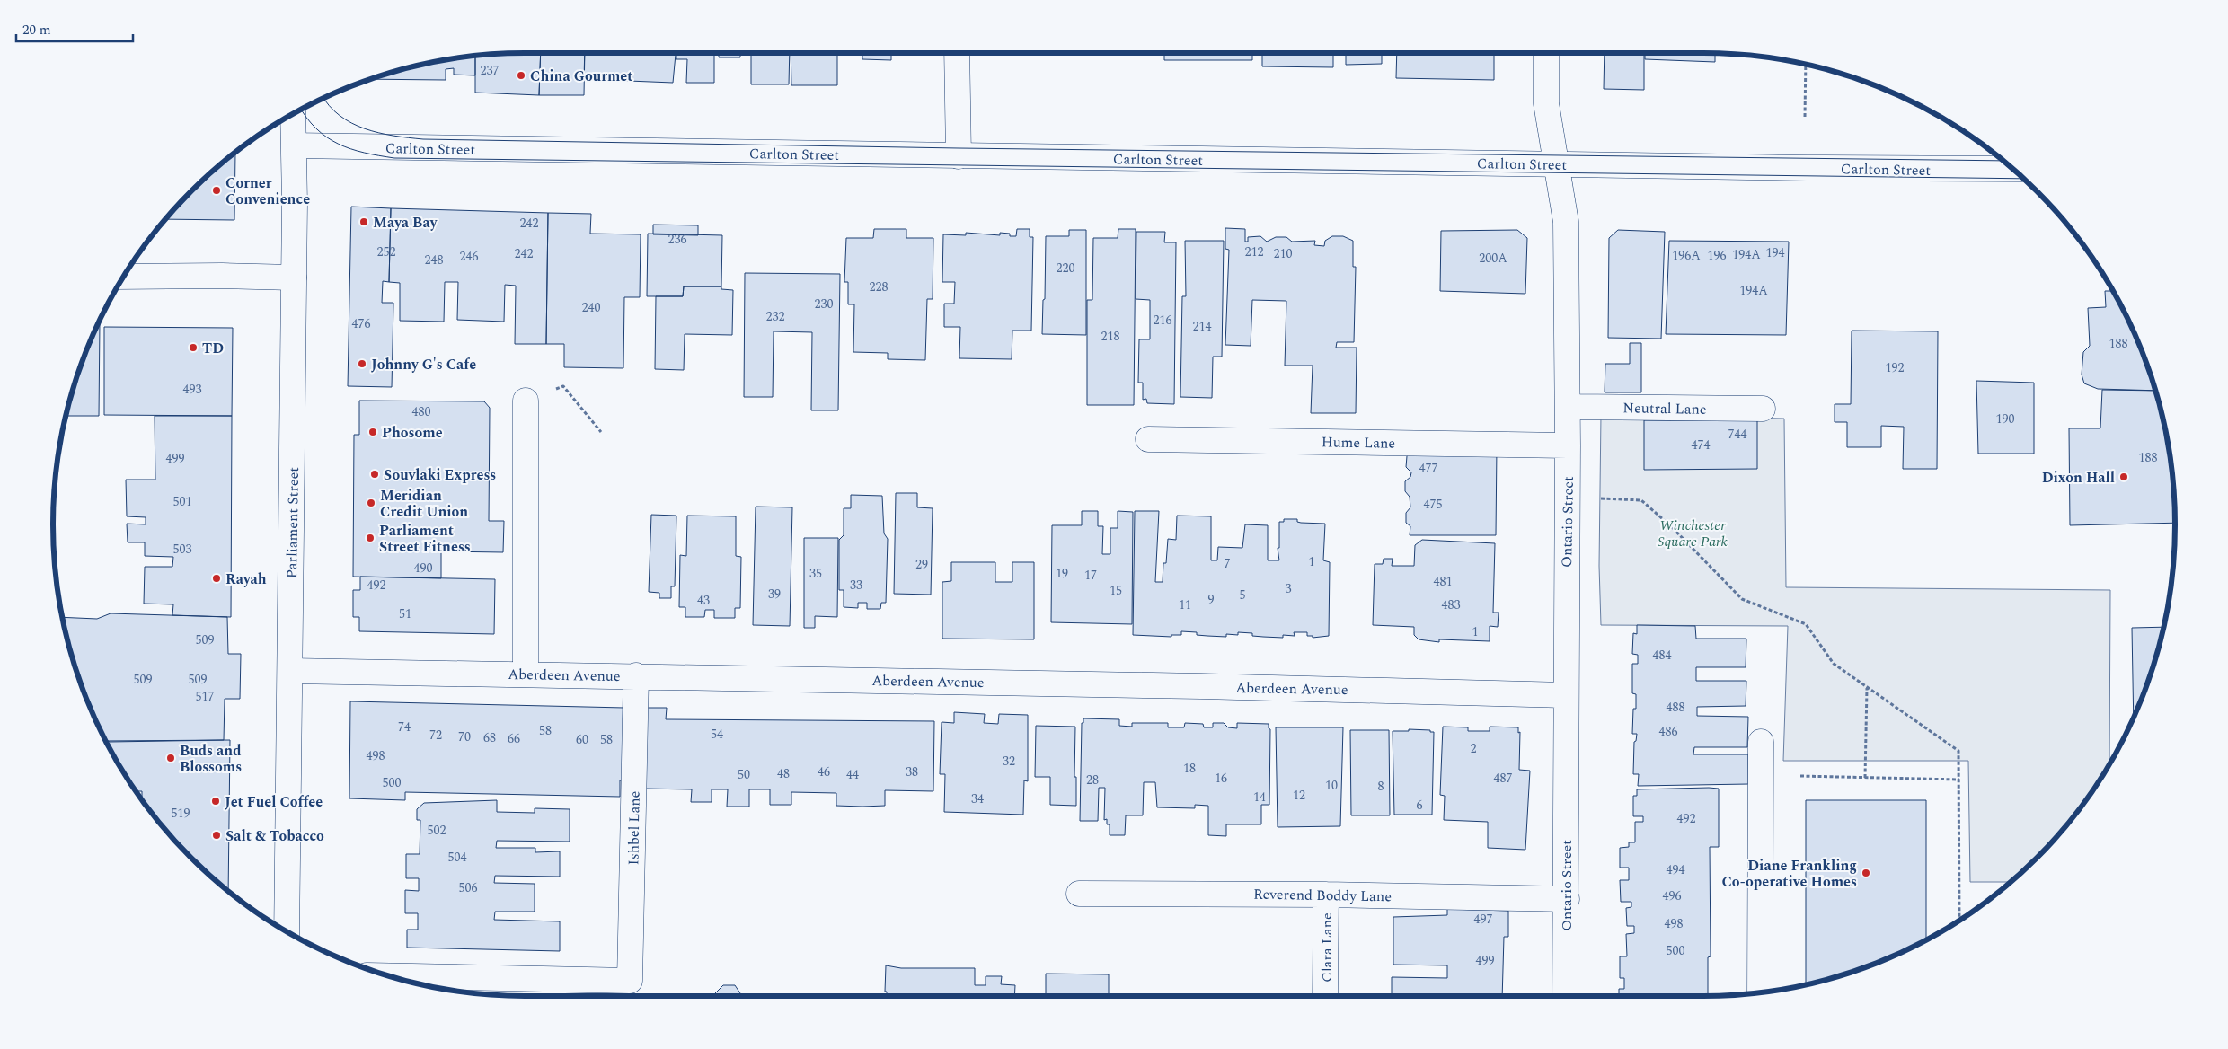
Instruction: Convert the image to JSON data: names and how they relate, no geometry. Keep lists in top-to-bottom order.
{
  "streets": {
    "main road": [
      "Carlton Street",
      "Neutral Lane",
      "Hume Lane",
      "Ontario Street",
      "Parliament Street",
      "Aberdeen Avenue",
      "Ishbel Lane",
      "Reverend Boddy Lane",
      "Clara Lane"
    ]
  },
  "crossings": [
    ["Carlton Street", "Ontario Street"],
    ["Carlton Street", "Parliament Street"],
    ["Neutral Lane", "Ontario Street"],
    ["Hume Lane", "Ontario Street"],
    ["Ontario Street", "Aberdeen Avenue"],
    ["Ontario Street", "Reverend Boddy Lane"],
    ["Parliament Street", "Aberdeen Avenue"],
    ["Aberdeen Avenue", "Ishbel Lane"],
    ["Reverend Boddy Lane", "Clara Lane"]
  ],
  "parks": ["Winchester Square Park"],
  "places": [
    "China Gourmet",
    "Corner Convenience",
    "Maya Bay",
    "TD",
    "Johnny G's Cafe",
    "Phosome",
    "Souvlaki Express",
    "Dixon Hall",
    "Meridian Credit Union",
    "Parliament Street Fitness",
    "Rayah",
    "Buds and Blossoms",
    "Jet Fuel Coffee",
    "Salt & Tobacco",
    "Diane Frankling Co-operative Homes"
  ],
  "house_numbers": [
    "237",
    "242",
    "236",
    "252",
    "212",
    "194",
    "242",
    "210",
    "194A",
    "196A",
    "196",
    "246",
    "200A",
    "248",
    "220",
    "228",
    "194A",
    "230",
    "240",
    "232",
    "216",
    "476",
    "214",
    "218",
    "188",
    "192",
    "493",
    "480",
    "190",
    "744",
    "474",
    "188",
    "499",
    "477",
    "501",
    "475",
    "503",
    "1",
    "7",
    "29",
    "490",
    "35",
    "19",
    "17",
    "481",
    "492",
    "33",
    "3",
    "15",
    "39",
    "5",
    "9",
    "43",
    "11",
    "483",
    "51",
    "1",
    "509",
    "484",
    "509",
    "509",
    "517",
    "488",
    "74",
    "58",
    "486",
    "54",
    "72",
    "70",
    "68",
    "66",
    "60",
    "58",
    "2",
    "498",
    "32",
    "18",
    "46",
    "38",
    "48",
    "50",
    "44",
    "16",
    "487",
    "28",
    "500",
    "10",
    "8",
    "12",
    "14",
    "34",
    "6",
    "519",
    "492",
    "502",
    "504",
    "494",
    "506",
    "496",
    "497",
    "498",
    "500",
    "499"
  ],
  "scale_bar": "20 m"
}
